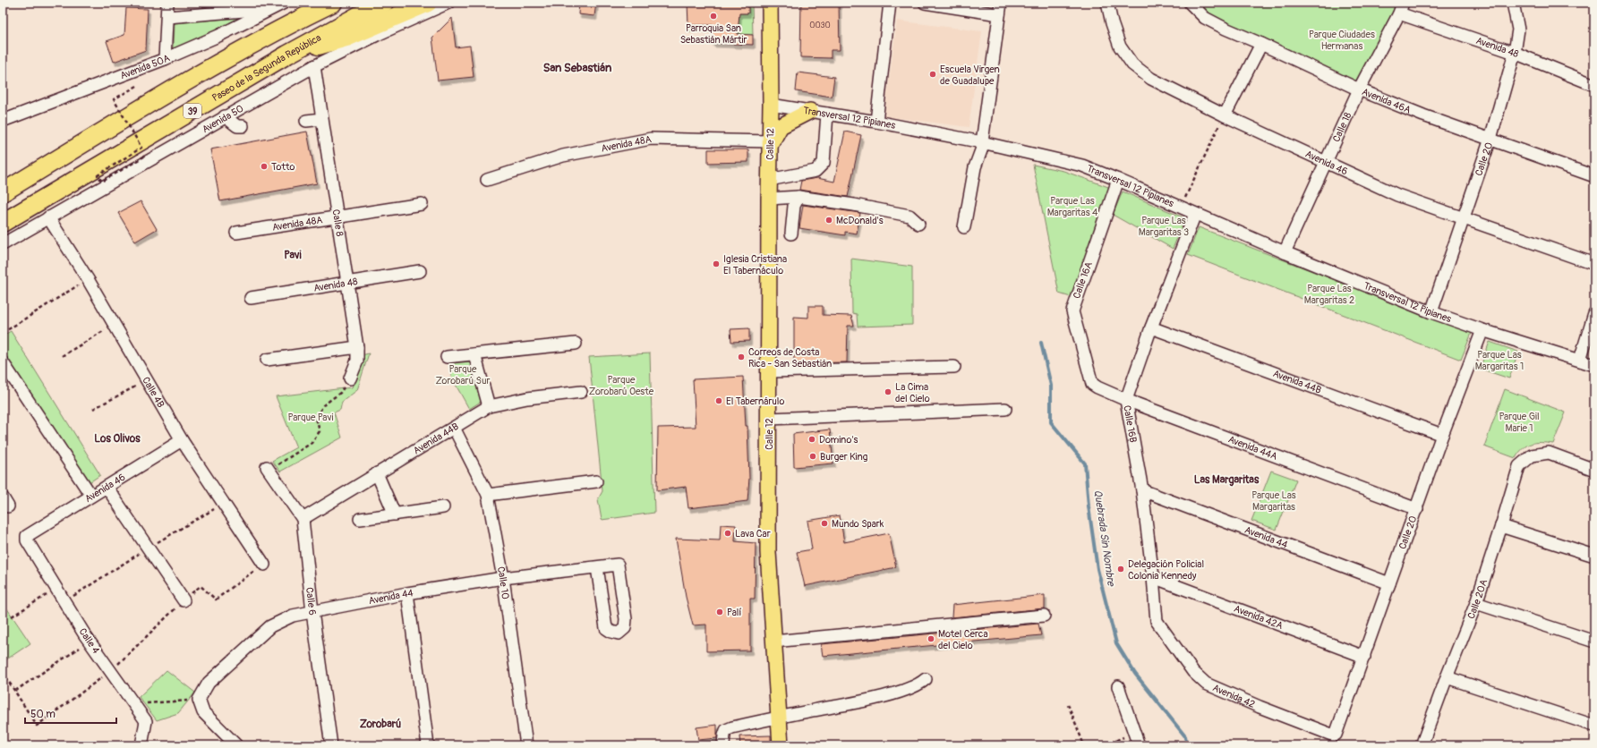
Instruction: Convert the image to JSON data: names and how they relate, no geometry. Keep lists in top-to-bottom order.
{
  "streets": {
    "highway": ["Paseo de la Segunda República", "39"],
    "main road": ["Calle 12"],
    "street": [
      "Avenida 48",
      "Avenida 50A",
      "Avenida 46A",
      "Avenida 50",
      "Transversal 12 Pipianes",
      "Calle 18",
      "Avenida 48A",
      "Calle 20",
      "Avenida 46",
      "Calle 8",
      "Calle 16A",
      "Avenida 44B",
      "Calle 4B",
      "Calle 16B",
      "Avenida 44A",
      "Avenida 44",
      "Calle 10",
      "Calle 20A",
      "Calle 6",
      "Avenida 42A",
      "Calle 4",
      "Avenida 42"
    ]
  },
  "crossings": [
    ["Avenida 48", "Calle 18"],
    ["Avenida 48", "Calle 20"],
    ["Avenida 48", "Calle 8"],
    ["Avenida 46A", "Calle 18"],
    ["Avenida 46A", "Calle 20"],
    ["Avenida 50", "Calle 8"],
    ["Avenida 50", "Calle 4B"],
    ["Transversal 12 Pipianes", "Calle 18"],
    ["Transversal 12 Pipianes", "Calle 12"],
    ["Transversal 12 Pipianes", "Calle 20"],
    ["Transversal 12 Pipianes", "Calle 16A"],
    ["Transversal 12 Pipianes", "Calle 16B"],
    ["Calle 18", "Avenida 46"],
    ["Avenida 48A", "Calle 12"],
    ["Avenida 48A", "Calle 8"],
    ["Calle 20", "Avenida 46"],
    ["Calle 20", "Avenida 44B"],
    ["Calle 20", "Avenida 44A"],
    ["Calle 20", "Avenida 44"],
    ["Calle 20", "Avenida 42A"],
    ["Calle 20", "Avenida 42"],
    ["Avenida 46", "Calle 4B"],
    ["Avenida 46", "Calle 4"],
    ["Calle 16A", "Avenida 44A"],
    ["Avenida 44B", "Calle 16B"],
    ["Avenida 44B", "Calle 10"],
    ["Avenida 44B", "Calle 6"],
    ["Calle 16B", "Avenida 44A"],
    ["Calle 16B", "Avenida 44"],
    ["Calle 16B", "Avenida 42A"],
    ["Calle 16B", "Avenida 42"],
    ["Avenida 44", "Calle 10"],
    ["Avenida 44", "Calle 6"]
  ],
  "districts": [
    "San Sebastián",
    "Pavi",
    "Los Olivos",
    "Las Margaritas",
    "Zorobarú"
  ],
  "water": ["Quebrada Sin Nombre"],
  "parks": [
    "Parque Ciudades Hermanas",
    "Parque Las Margaritas 4",
    "Parque Las Margaritas 3",
    "Parque Las Margaritas 2",
    "Parque Las Margaritas 1",
    "Parque Zorobarú Sur",
    "Parque Zorobarú Oeste",
    "Parque Gil Marie 1",
    "Parque Pavi",
    "Parque Las Margaritas"
  ],
  "places": [
    "Parroquia San Sebastián Mártir",
    "Escuela Virgen de Guadalupe",
    "Totto",
    "McDonald's",
    "Iglesia Cristiana El Tabernáculo",
    "Correos de Costa Rica - San Sebastián",
    "La Cima del Cielo",
    "El Tabernárulo",
    "Domino's",
    "Burger King",
    "Mundo Spark",
    "Lava Car",
    "Delegación Policial Colonia Kennedy",
    "Palí",
    "Motel Cerca del Cielo"
  ],
  "house_numbers": ["0030"],
  "scale_bar": "50 m"
}
